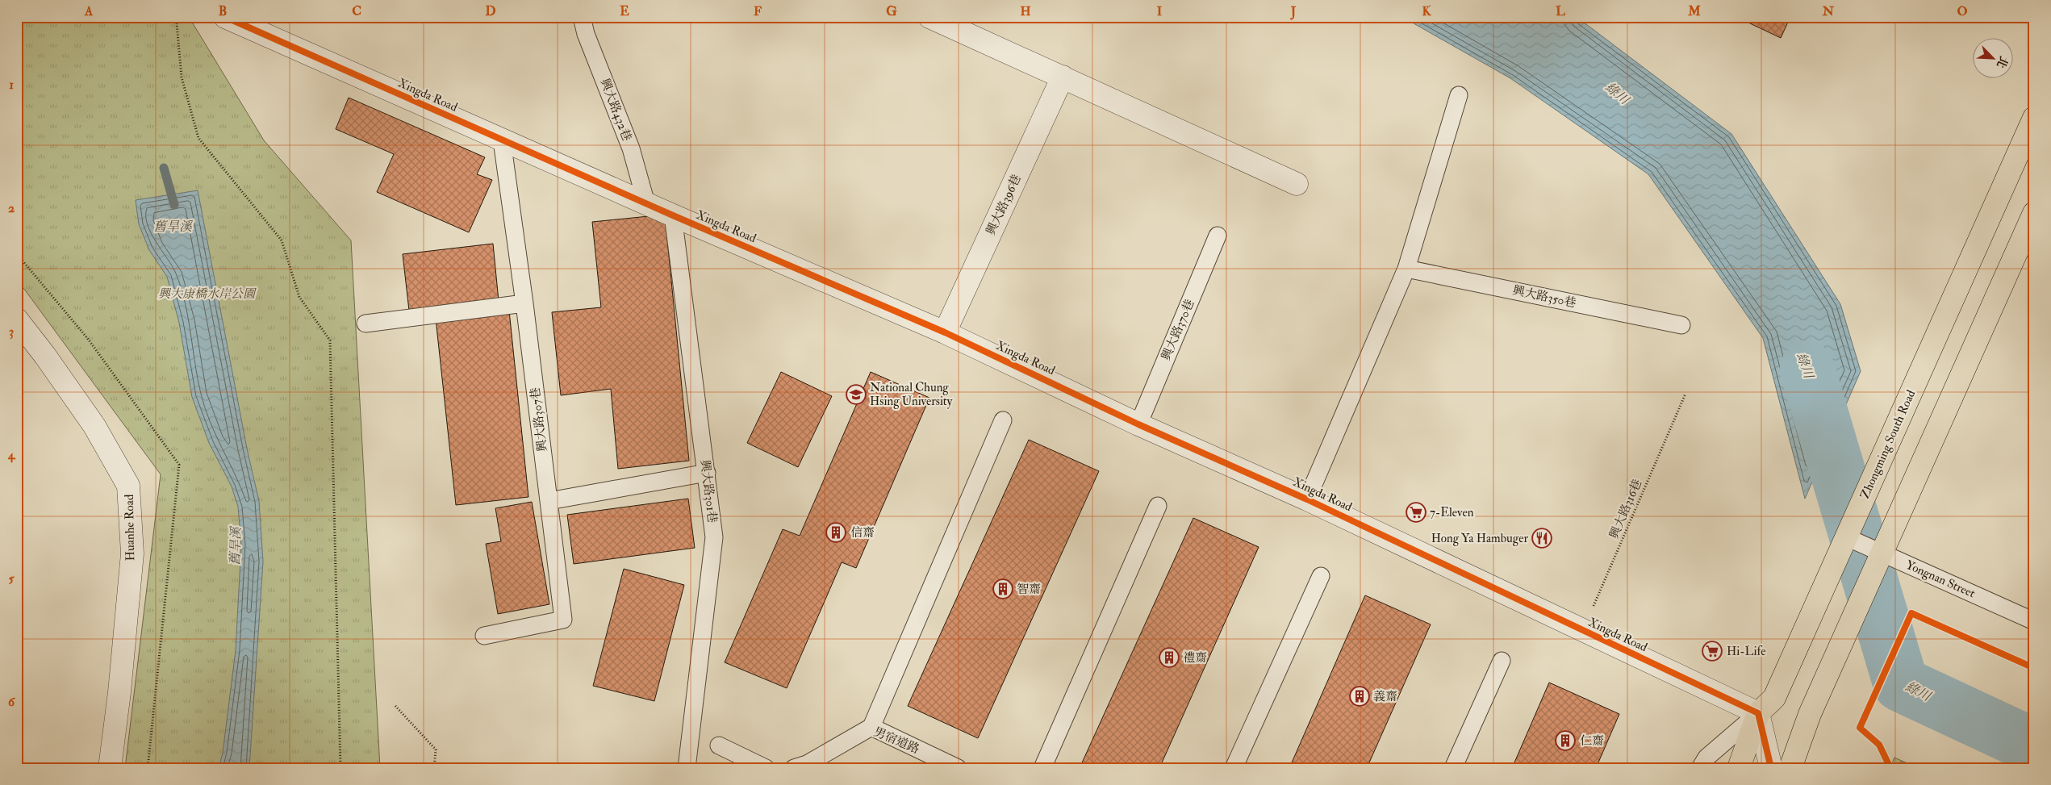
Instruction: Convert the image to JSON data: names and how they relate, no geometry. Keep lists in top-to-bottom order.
{
  "streets": {
    "main road": ["Zhongming South Road"],
    "street": ["Xingda Road", "興大路396巷", "Huanhe Road"],
    "lane": [
      "興大路432巷",
      "興大路350巷",
      "興大路370巷",
      "興大路307巷",
      "興大路301巷",
      "Yongnan Street",
      "男宿道路"
    ],
    "path": ["興大路316巷"]
  },
  "crossings": [
    ["Xingda Road", "興大路432巷"],
    ["Xingda Road", "興大路396巷"],
    ["Xingda Road", "興大路370巷"],
    ["Xingda Road", "興大路307巷"],
    ["Xingda Road", "Zhongming South Road"],
    ["Xingda Road", "興大路301巷"],
    ["Xingda Road", "興大路316巷"],
    ["Zhongming South Road", "Yongnan Street"]
  ],
  "water": ["綠川", "舊旱溪"],
  "parks": ["興大康橋水岸公園"],
  "places": {
    "school or university": ["National Chung Hsing University"],
    "supermarket": ["7-Eleven", "Hi-Life"],
    "building": [
      "信齋",
      "智齋",
      "禮齋",
      "義齋",
      "仁齋"
    ],
    "restaurant": ["Hong Ya Hambuger"]
  },
  "north": "bottom right",
  "grid": {
    "columns": [
      "A",
      "B",
      "C",
      "D",
      "E",
      "F",
      "G",
      "H",
      "I",
      "J",
      "K",
      "L",
      "M",
      "N",
      "O"
    ],
    "rows": [
      "1",
      "2",
      "3",
      "4",
      "5",
      "6"
    ]
  }
}
